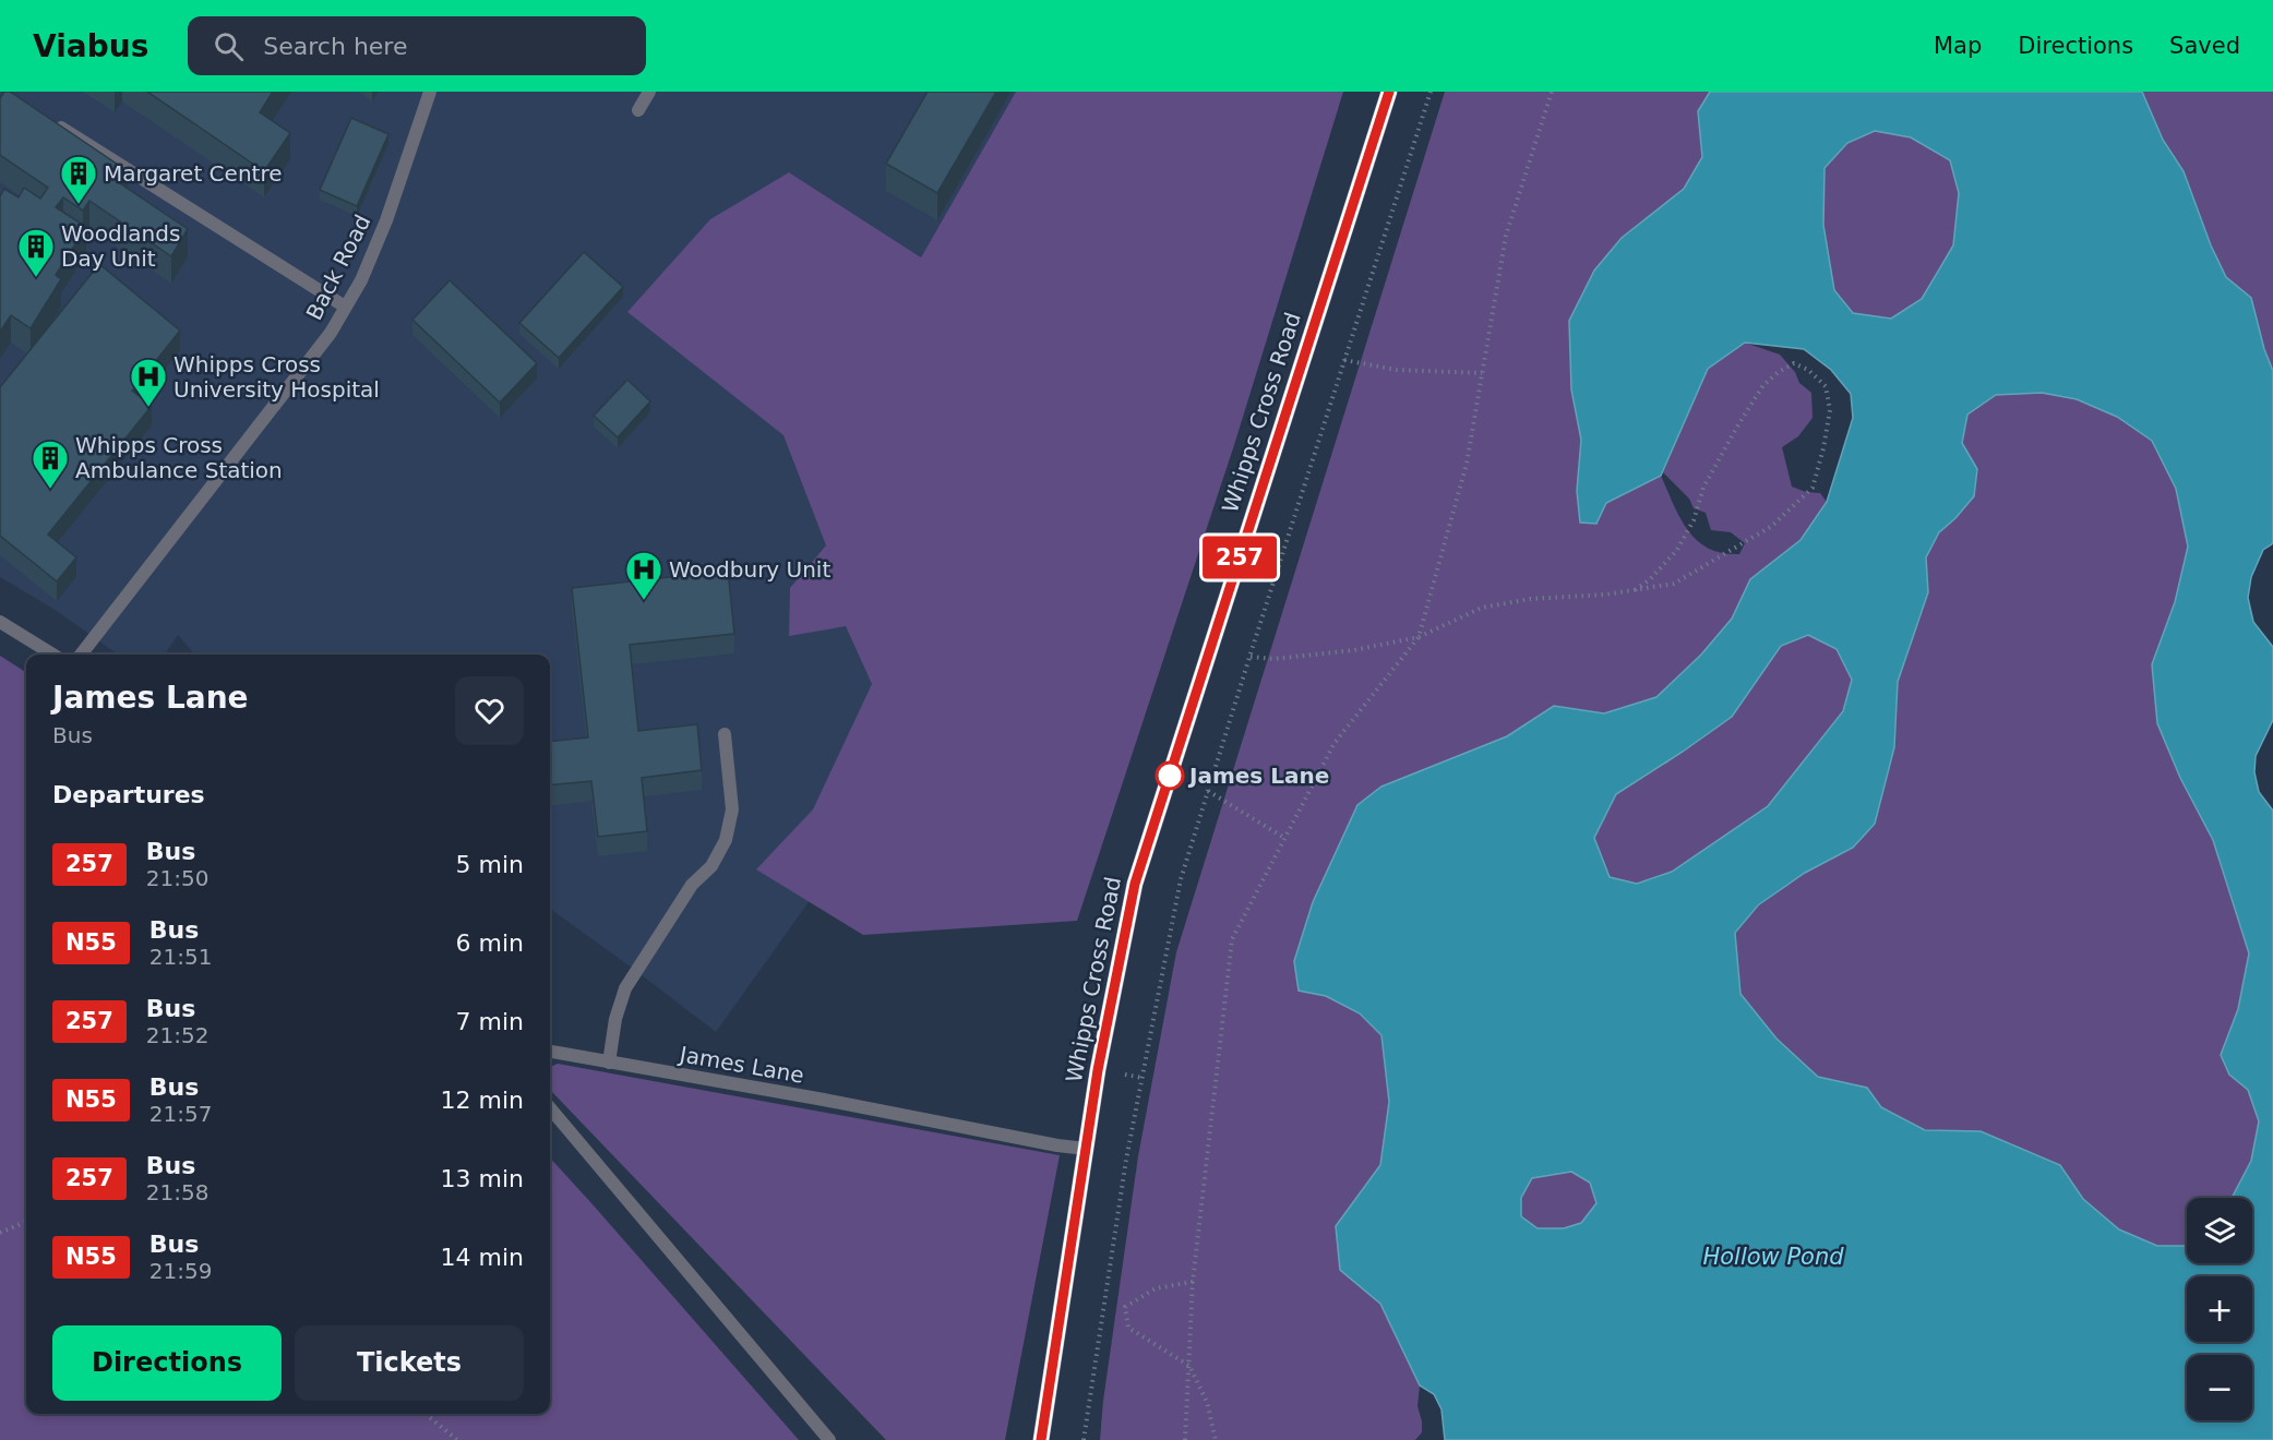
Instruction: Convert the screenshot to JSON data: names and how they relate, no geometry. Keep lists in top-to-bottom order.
{
  "streets": {
    "main road": ["Whipps Cross Road"],
    "street": ["Back Road", "James Lane"]
  },
  "crossings": [
    ["Whipps Cross Road", "James Lane"]
  ],
  "water": ["Hollow Pond"],
  "places": {
    "building": ["Margaret Centre", "Woodlands Day Unit", "Whipps Cross Ambulance Station"],
    "hospital": ["Whipps Cross University Hospital", "Woodbury Unit"],
    "other": ["James Lane"]
  },
  "lines": ["bus line 257"],
  "page": {
    "header": "Viabus",
    "search": "Search here",
    "nav": ["Map", "Directions", "Saved"],
    "on_map": "257",
    "heading": [
      ["James Lane", "Bus"],
      "Departures"
    ],
    "list": [
      {
        "mark": "257",
        "name": "Bus",
        "note": "21:50",
        "value": "5 min"
      },
      {
        "mark": "N55",
        "name": "Bus",
        "note": "21:51",
        "value": "6 min"
      },
      {
        "mark": "257",
        "name": "Bus",
        "note": "21:52",
        "value": "7 min"
      },
      {
        "mark": "N55",
        "name": "Bus",
        "note": "21:57",
        "value": "12 min"
      },
      {
        "mark": "257",
        "name": "Bus",
        "note": "21:58",
        "value": "13 min"
      },
      {
        "mark": "N55",
        "name": "Bus",
        "note": "21:59",
        "value": "14 min"
      }
    ],
    "map_buttons": ["+", "−"],
    "buttons": ["Directions", "Tickets"]
  }
}
